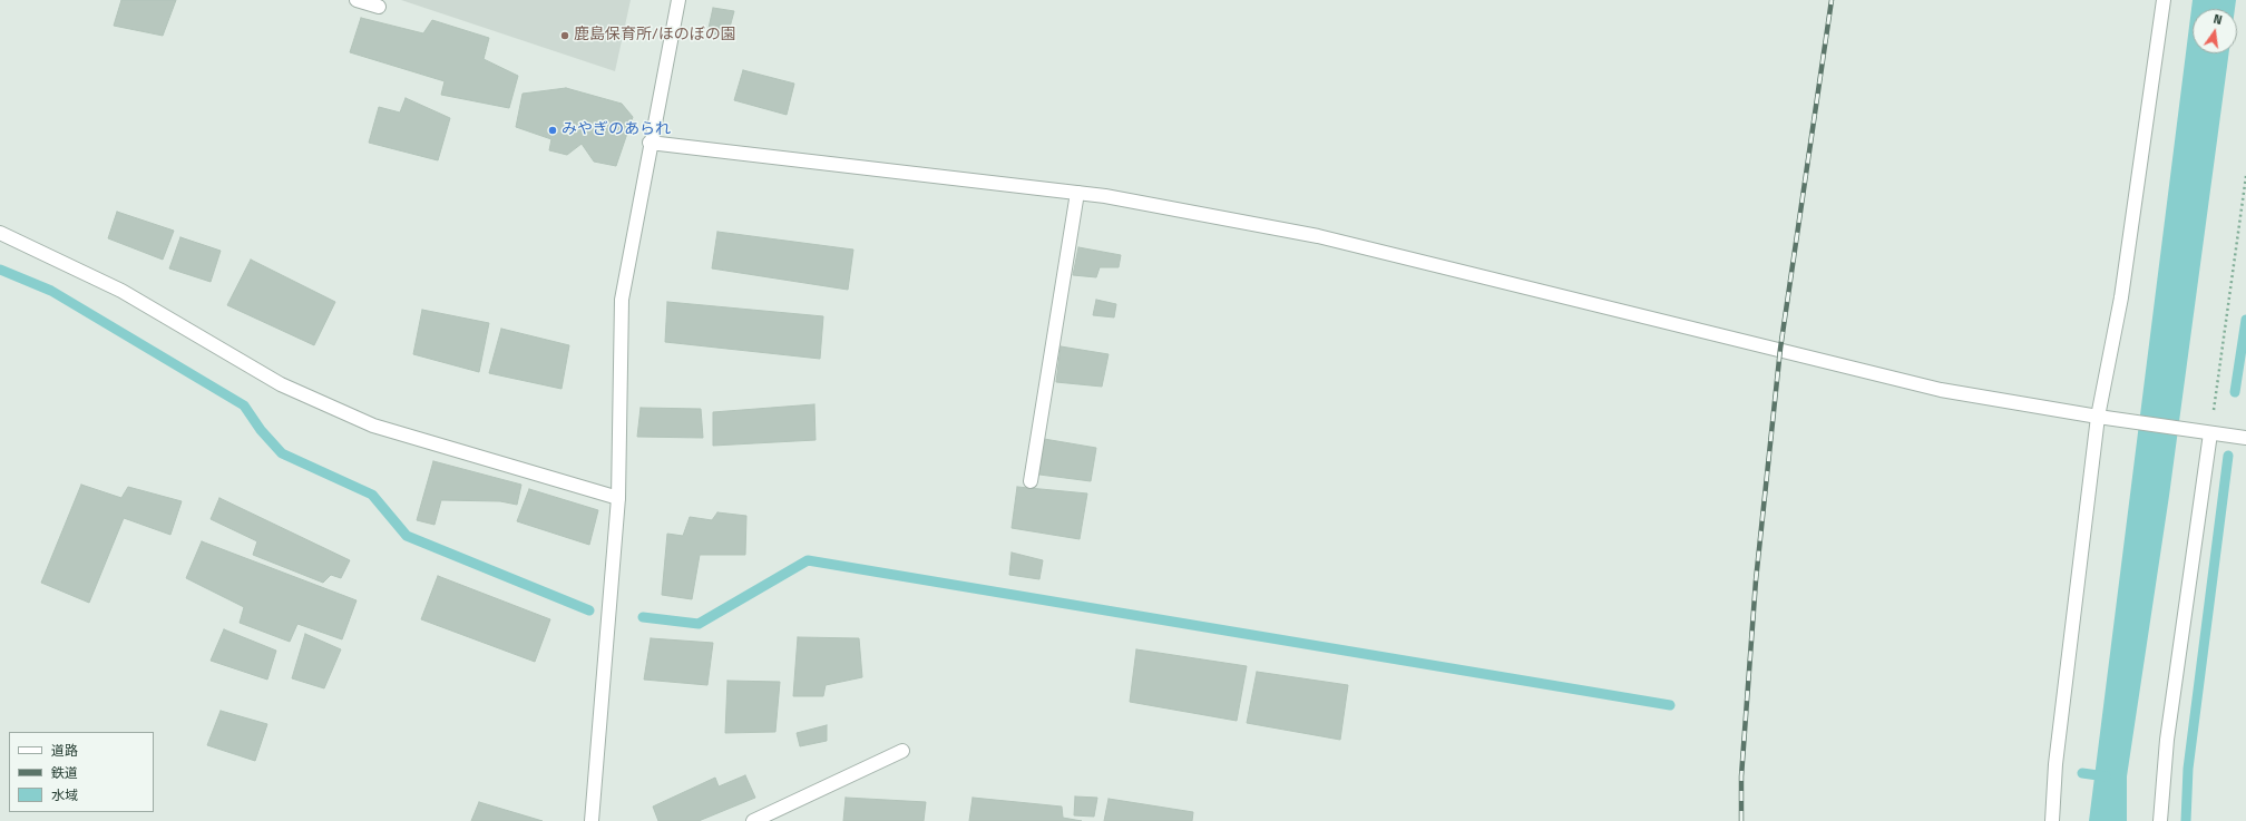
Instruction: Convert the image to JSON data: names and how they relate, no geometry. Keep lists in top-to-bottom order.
{
  "places": ["鹿島保育所/ほのぼの園", "みやぎのあられ"],
  "legend": ["道路", "鉄道", "水域"],
  "north": "top"
}
